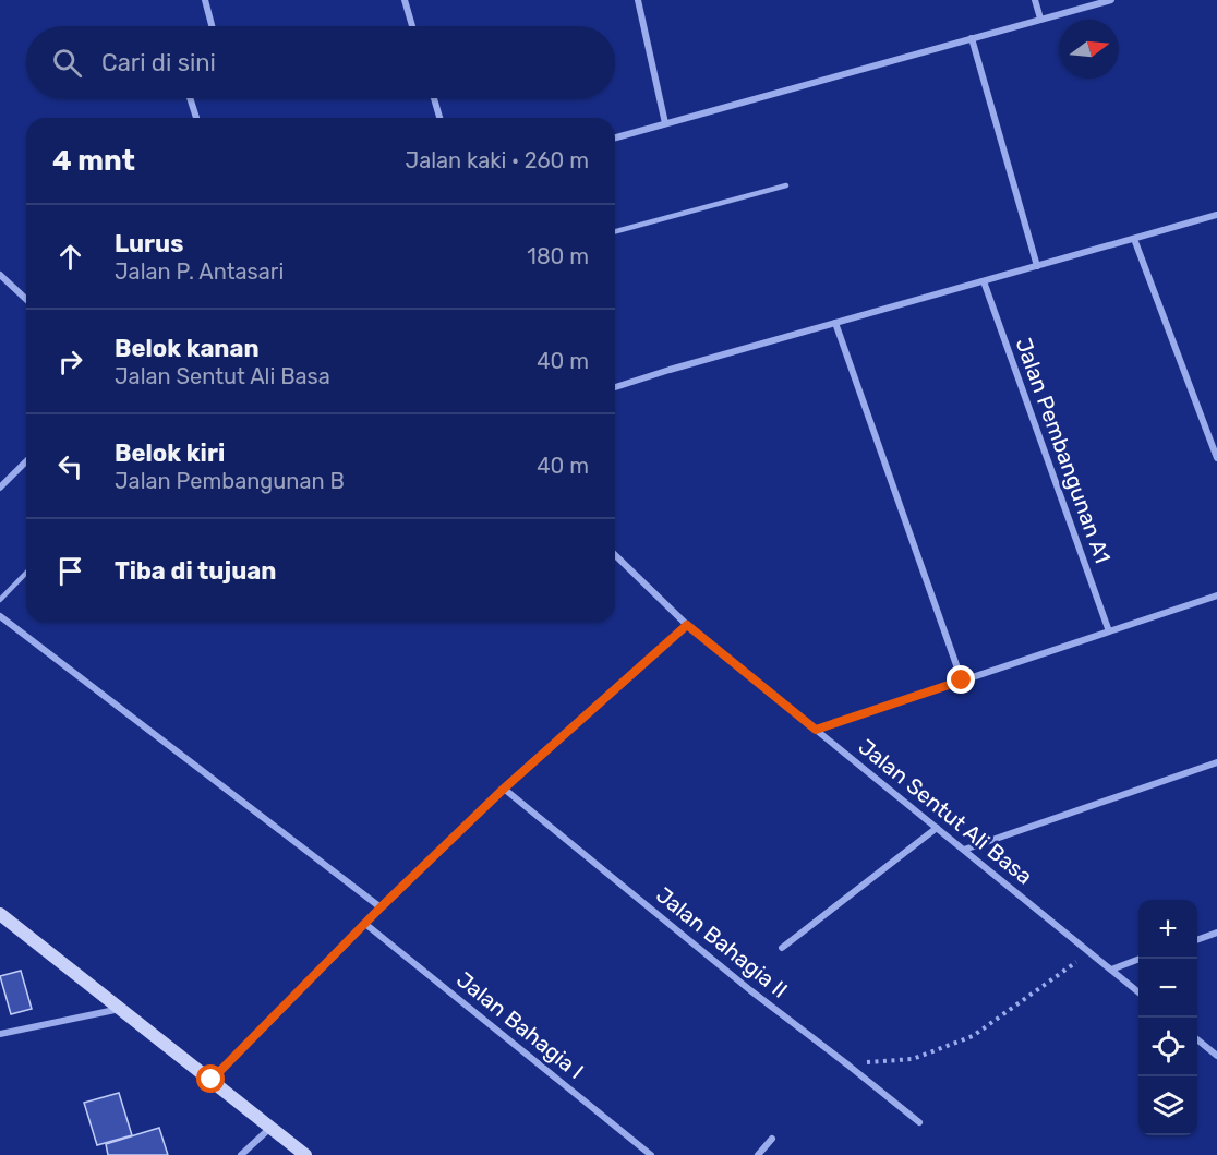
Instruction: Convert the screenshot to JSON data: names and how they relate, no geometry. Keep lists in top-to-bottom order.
{
  "streets": {
    "street": [
      "Jalan Pembangunan A1",
      "Jalan Sentut Ali Basa",
      "Jalan Bahagia II",
      "Jalan Bahagia I"
    ]
  },
  "north": "right",
  "page": {
    "search": "Cari di sini",
    "heading": ["4 mnt", "Jalan kaki · 260 m"],
    "list": [
      ["Lurus", "Jalan P. Antasari", "180 m"],
      ["Belok kanan", "Jalan Sentut Ali Basa", "40 m"],
      ["Belok kiri", "Jalan Pembangunan B", "40 m"],
      "Tiba di tujuan"
    ],
    "map_buttons": ["+", "−"]
  }
}
